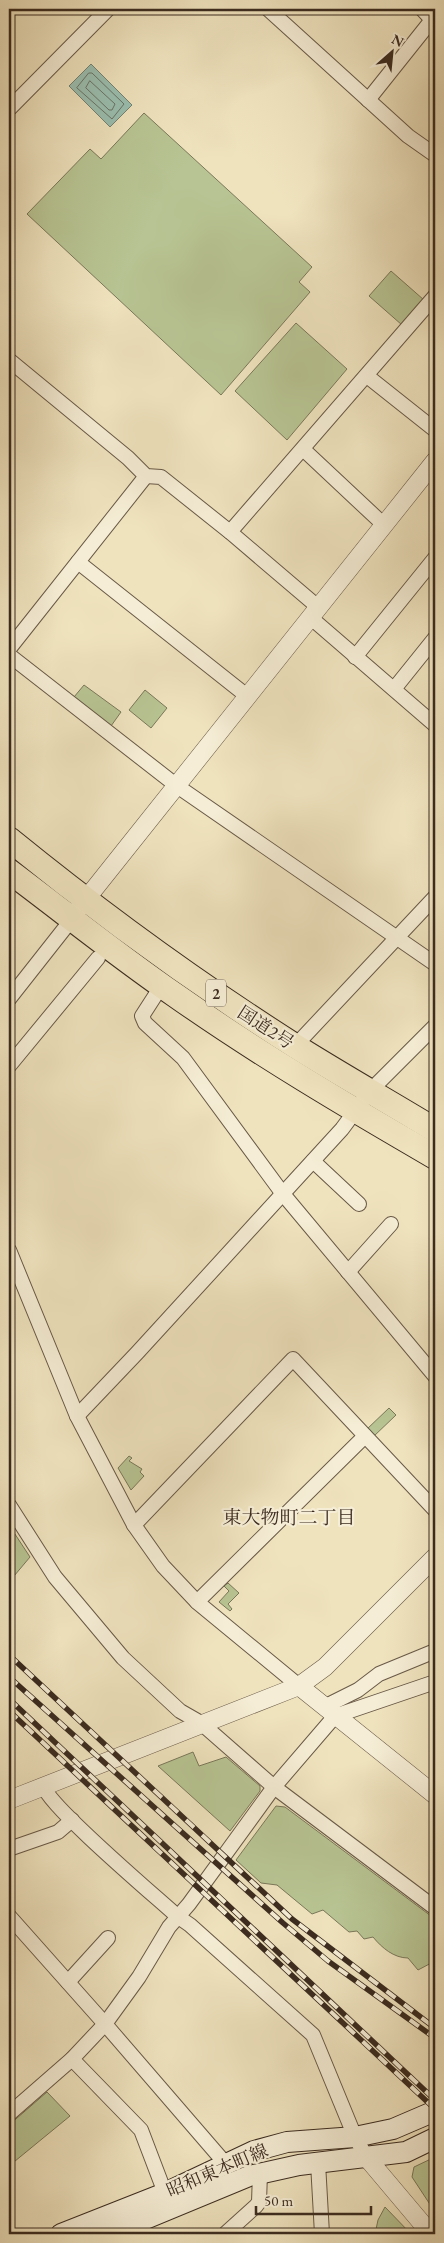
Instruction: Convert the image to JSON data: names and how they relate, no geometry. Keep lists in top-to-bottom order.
{
  "streets": {
    "highway": ["2", "国道2号"],
    "main road": ["昭和東本町線"]
  },
  "districts": ["東大物町二丁目"],
  "scale_bar": "50 m",
  "north": "top right"
}
